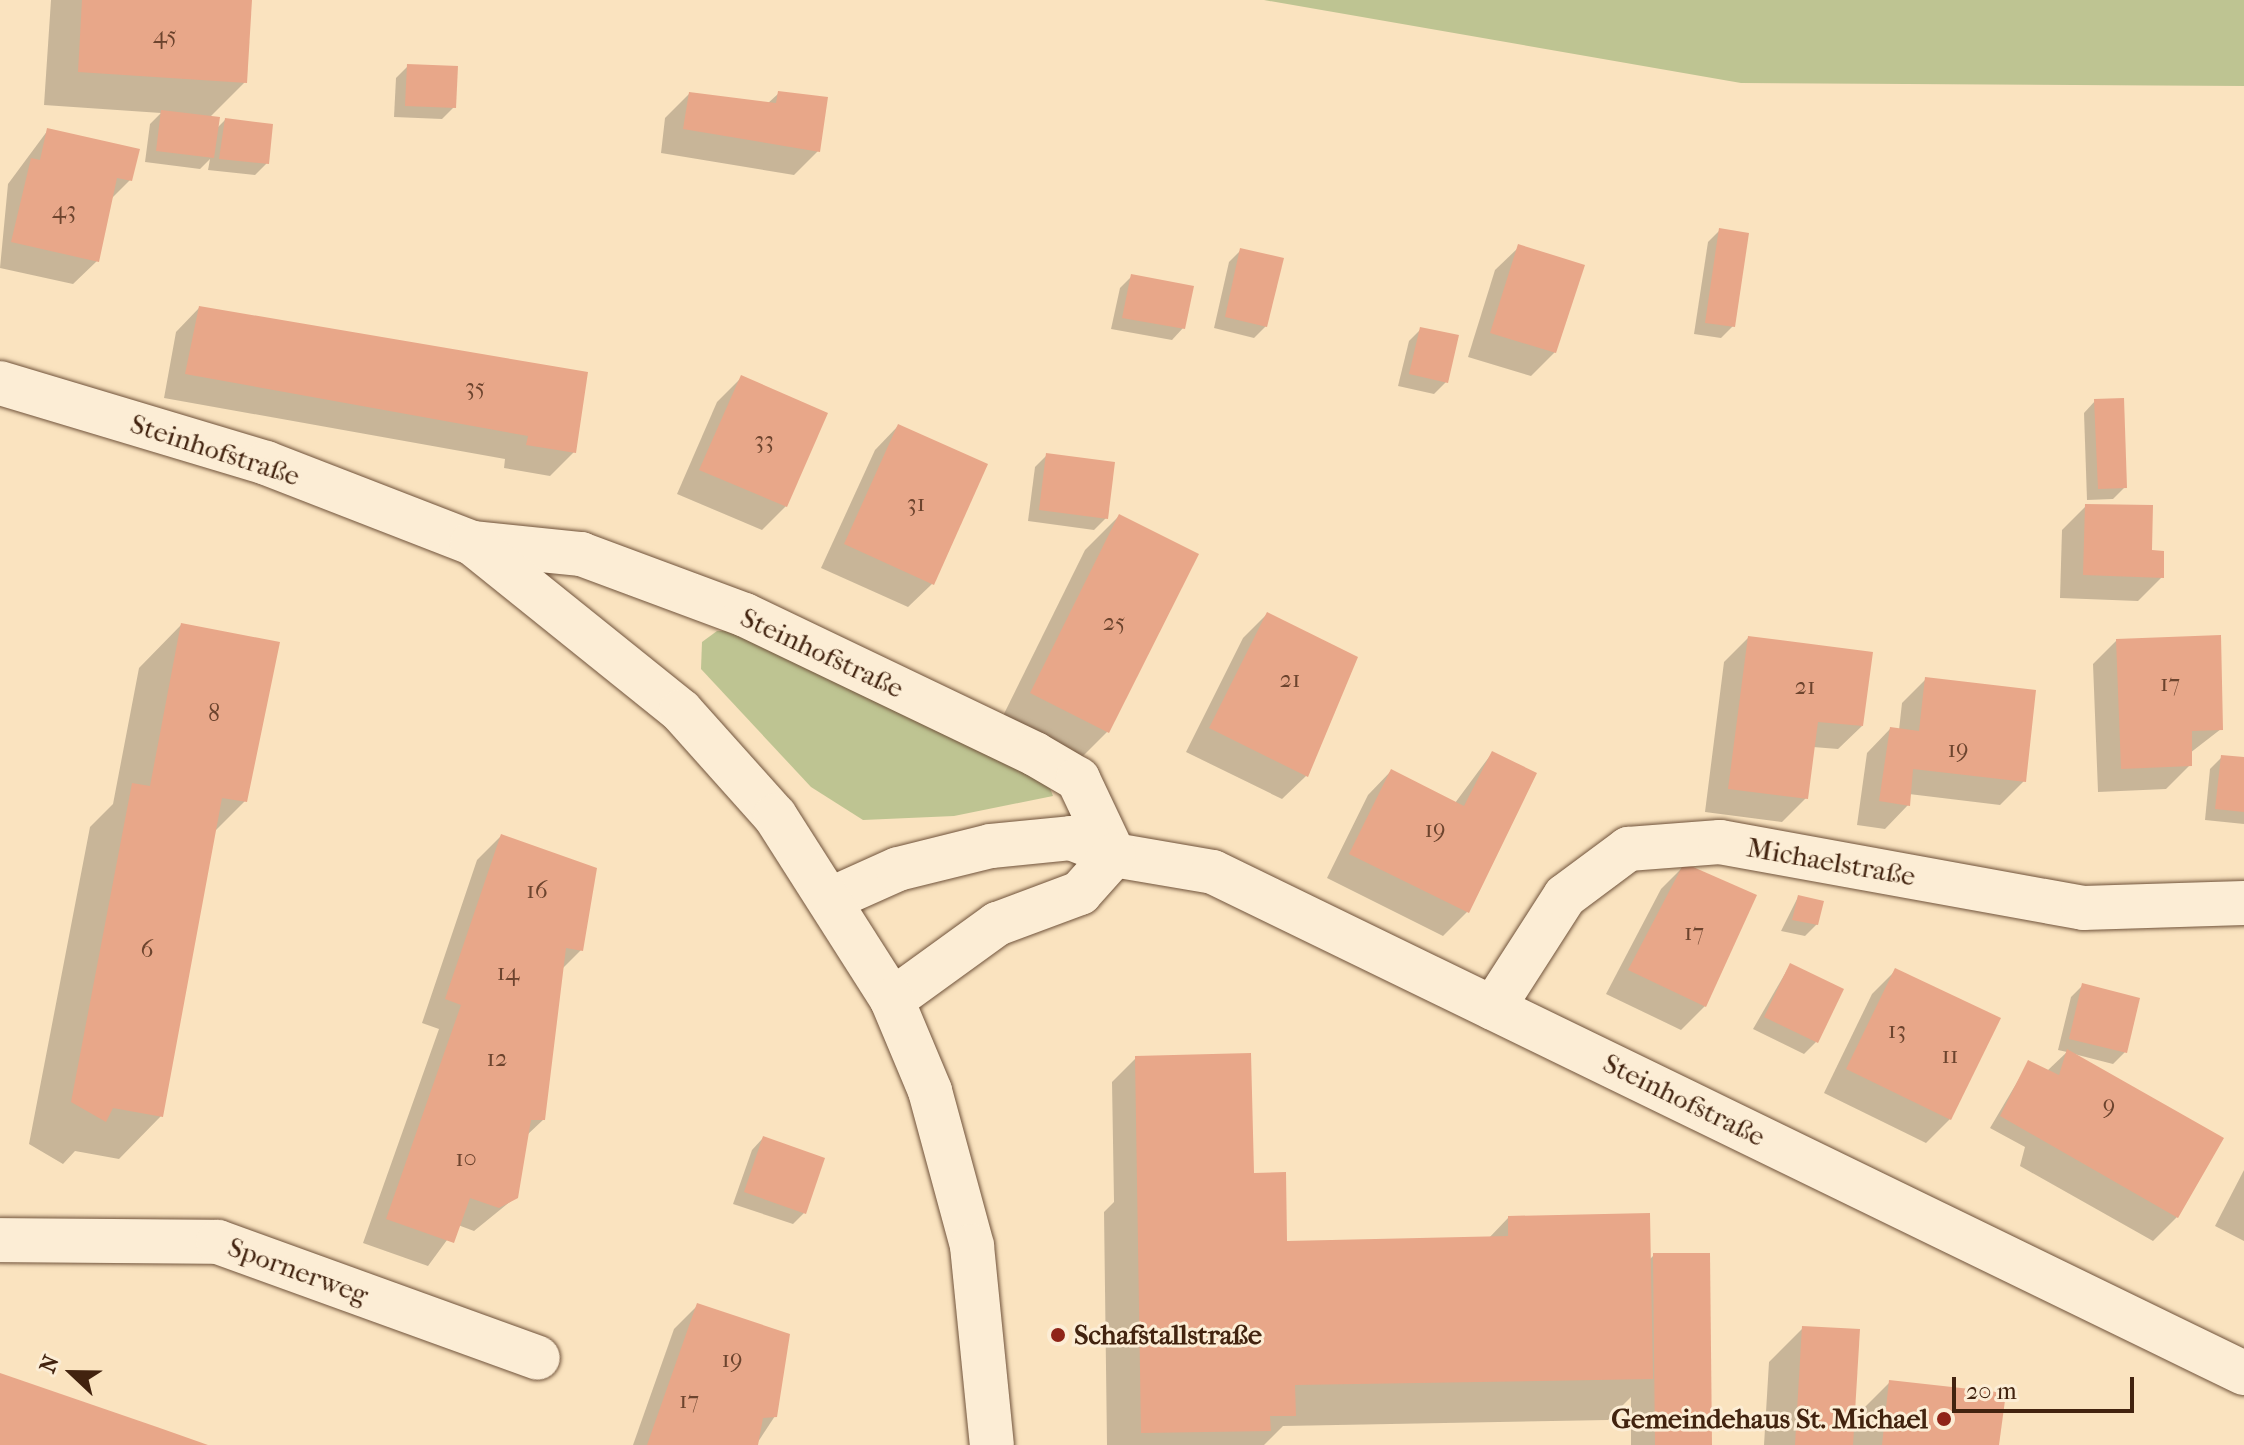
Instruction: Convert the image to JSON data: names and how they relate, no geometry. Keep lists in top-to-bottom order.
{
  "streets": {
    "street": ["Steinhofstraße", "Michaelstraße", "Spornerweg"]
  },
  "crossings": [
    ["Steinhofstraße", "Michaelstraße"]
  ],
  "places": ["Schafstallstraße", "Gemeindehaus St. Michael"],
  "house_numbers": [
    "45",
    "43",
    "35",
    "33",
    "31",
    "25",
    "21",
    "17",
    "21",
    "8",
    "19",
    "19",
    "16",
    "17",
    "6",
    "14",
    "13",
    "11",
    "12",
    "9",
    "10",
    "19",
    "17"
  ],
  "scale_bar": "20 m",
  "north": "left"
}
